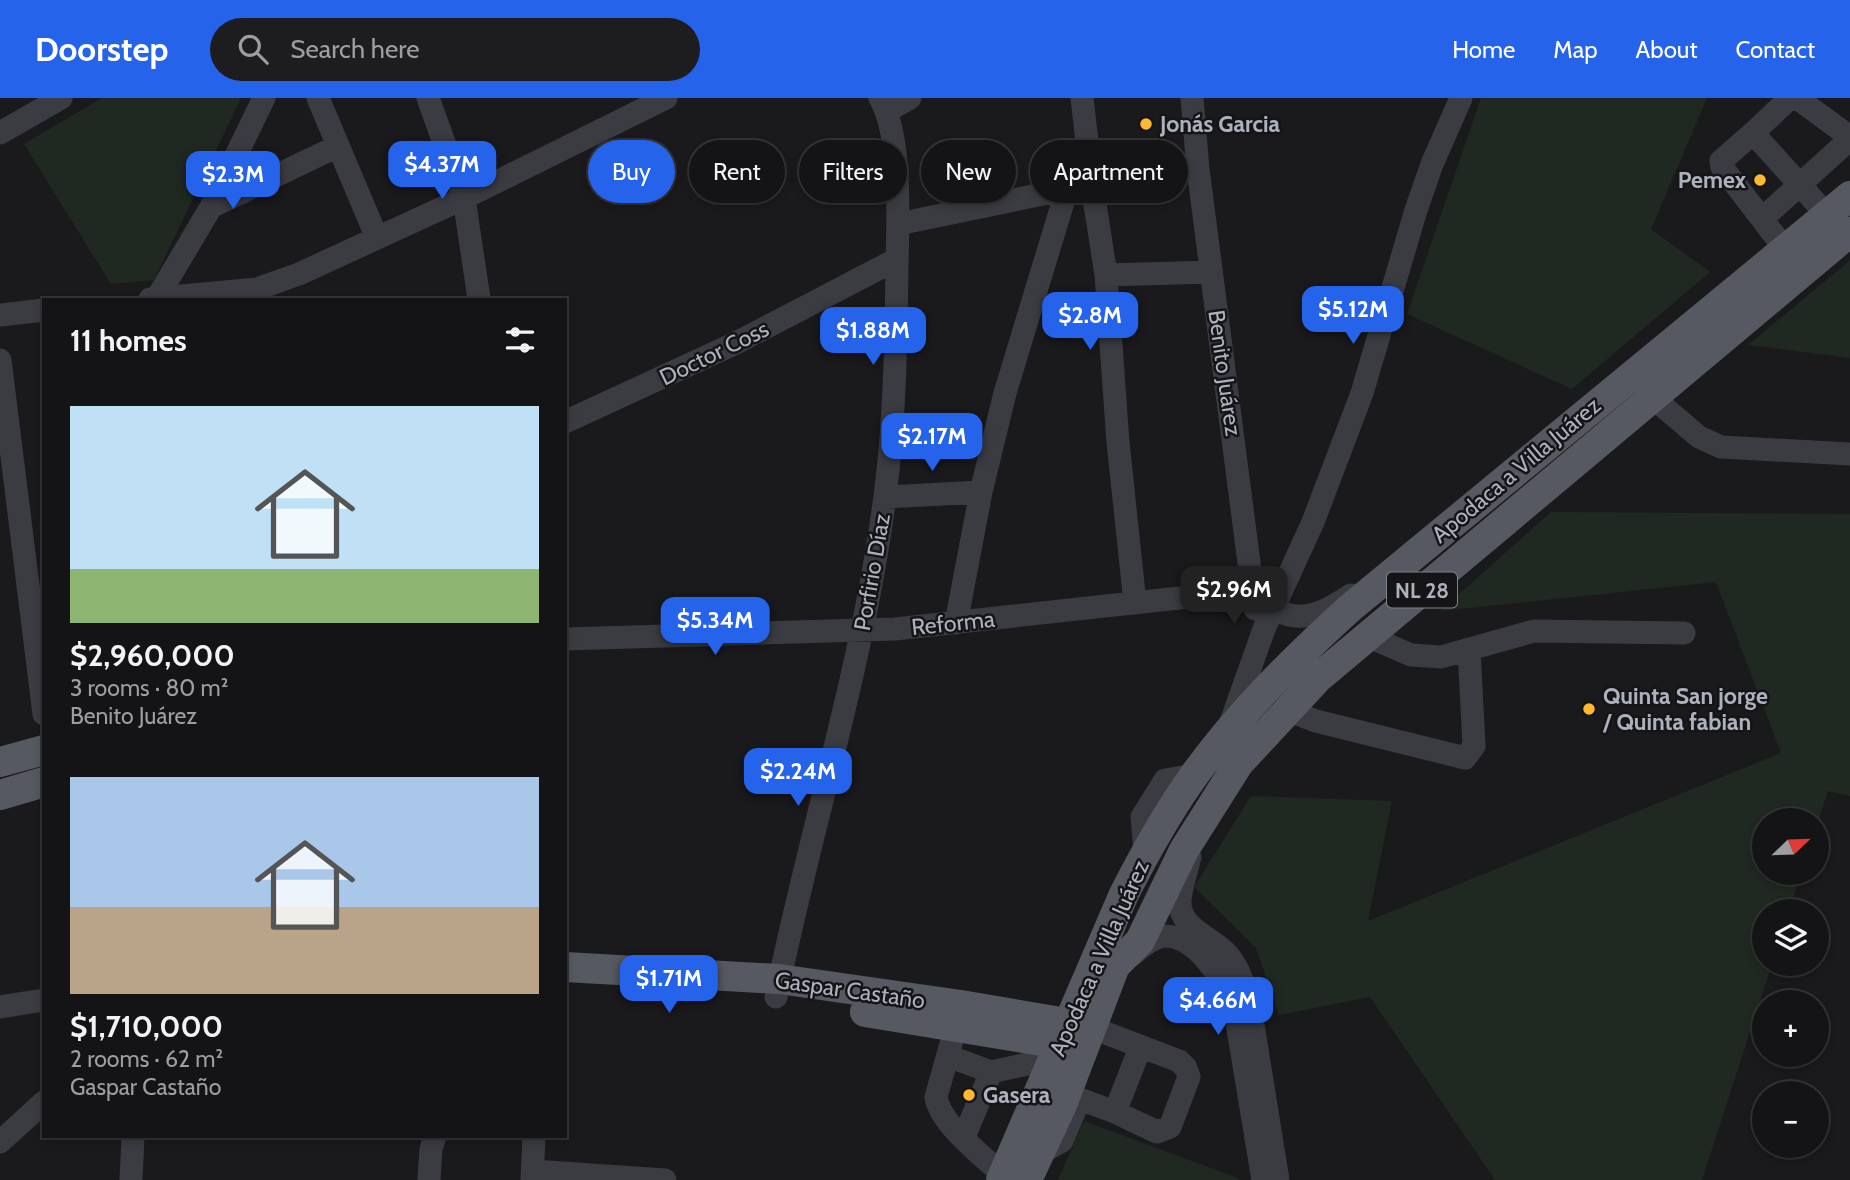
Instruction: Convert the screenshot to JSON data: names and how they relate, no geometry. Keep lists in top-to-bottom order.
{
  "streets": {
    "main road": ["Apodaca a Villa Juárez", "NL 28", "Gaspar Castaño"],
    "street": [
      "Doctor Coss",
      "Benito Juárez",
      "Porfirio Díaz",
      "Reforma"
    ]
  },
  "crossings": [
    ["Doctor Coss", "Porfirio Díaz"],
    ["Benito Juárez", "Reforma"],
    ["Apodaca a Villa Juárez", "Reforma"],
    ["Apodaca a Villa Juárez", "Gaspar Castaño"],
    ["Porfirio Díaz", "Reforma"],
    ["Porfirio Díaz", "Gaspar Castaño"]
  ],
  "places": [
    "Jonás Garcia",
    "Pemex",
    "Quinta San jorge / Quinta fabian",
    "Gasera"
  ],
  "north": "top right",
  "page": {
    "header": "Doorstep",
    "search": "Search here",
    "nav": [
      "Home",
      "Map",
      "About",
      "Contact"
    ],
    "chip": [
      "Buy",
      "Rent",
      "Filters",
      "New",
      "Apartment"
    ],
    "price": [
      "$4.37M",
      "$2.3M",
      "$5.12M",
      "$2.8M",
      "$1.88M",
      "$2.17M",
      "$2.96M",
      "$5.34M",
      "$2.24M",
      "$1.71M",
      "$4.66M"
    ],
    "heading": "11 homes",
    "list": [
      {
        "name": "$2,960,000",
        "note": "3 rooms · 80 m² · Benito Juárez"
      },
      {
        "name": "$1,710,000",
        "note": "2 rooms · 62 m² · Gaspar Castaño"
      }
    ],
    "map_buttons": ["+", "−"]
  }
}
